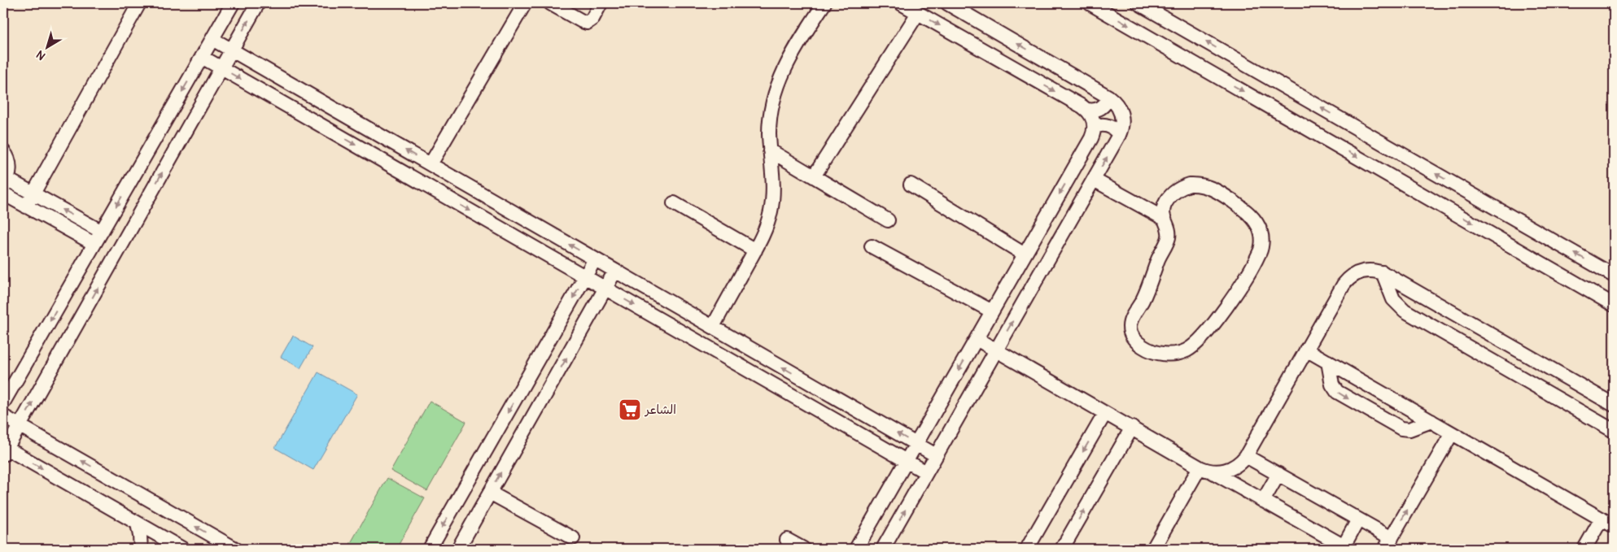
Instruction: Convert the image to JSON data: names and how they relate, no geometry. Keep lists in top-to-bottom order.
{
  "places": {
    "supermarket": ["الشاعر"]
  },
  "north": "bottom left"
}
